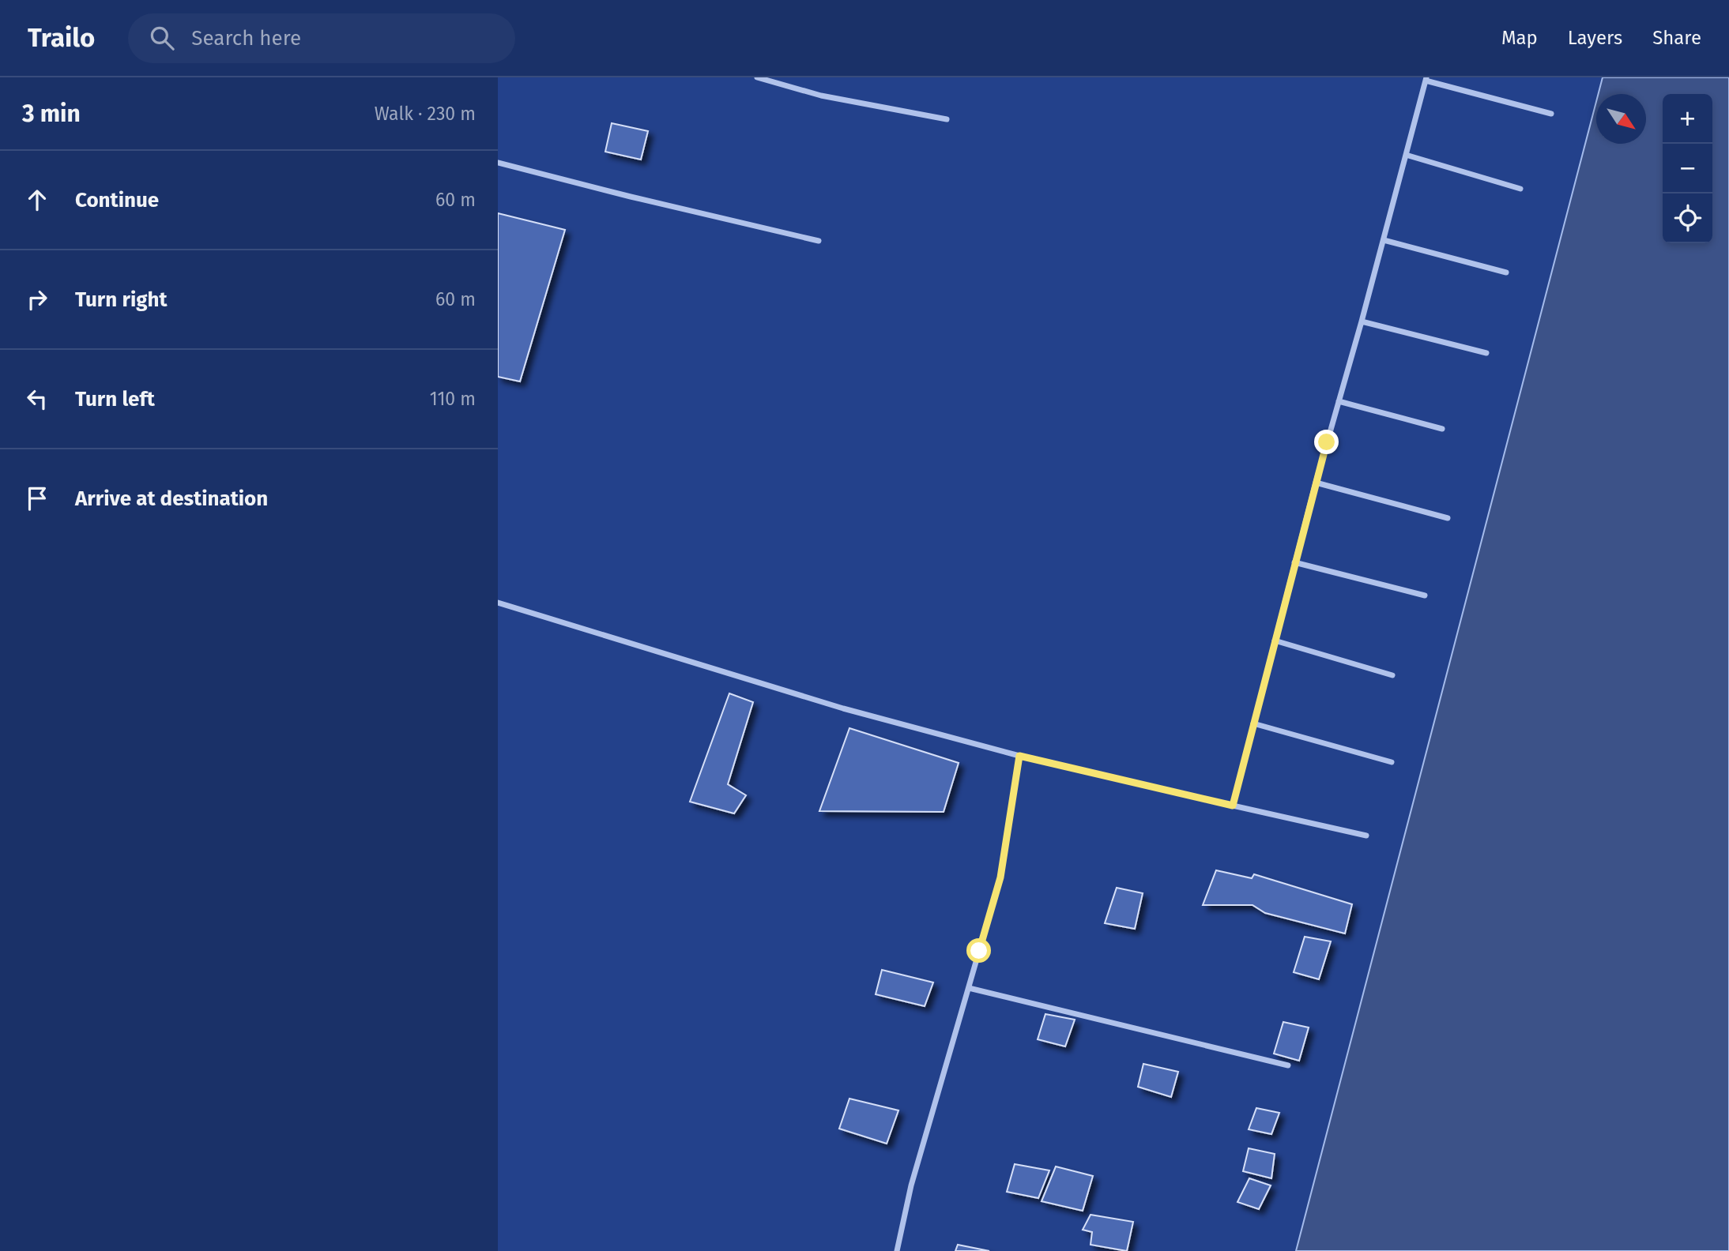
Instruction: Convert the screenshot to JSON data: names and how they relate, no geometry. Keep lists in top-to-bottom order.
{
  "north": "bottom right",
  "page": {
    "header": "Trailo",
    "search": "Search here",
    "nav": ["Map", "Layers", "Share"],
    "heading": ["3 min", "Walk · 230 m"],
    "map_buttons": ["+", "−"],
    "list": [
      ["Continue", "60 m"],
      ["Turn right", "60 m"],
      ["Turn left", "110 m"],
      "Arrive at destination"
    ]
  }
}
